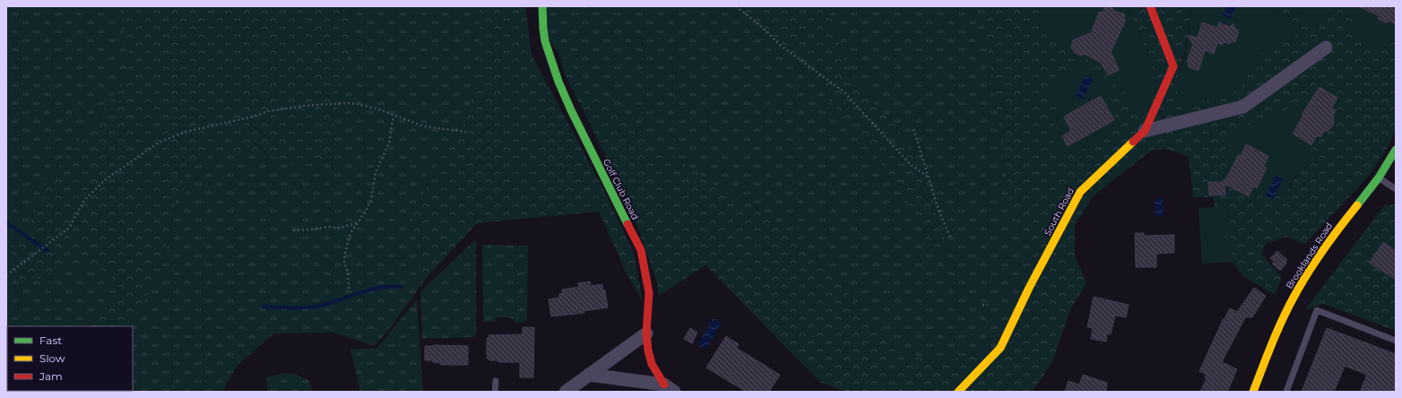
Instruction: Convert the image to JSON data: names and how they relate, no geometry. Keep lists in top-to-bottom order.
{
  "streets": {
    "street": ["Golf Club Road", "South Road", "Brooklands Road"]
  },
  "legend": ["Fast", "Slow", "Jam"]
}
